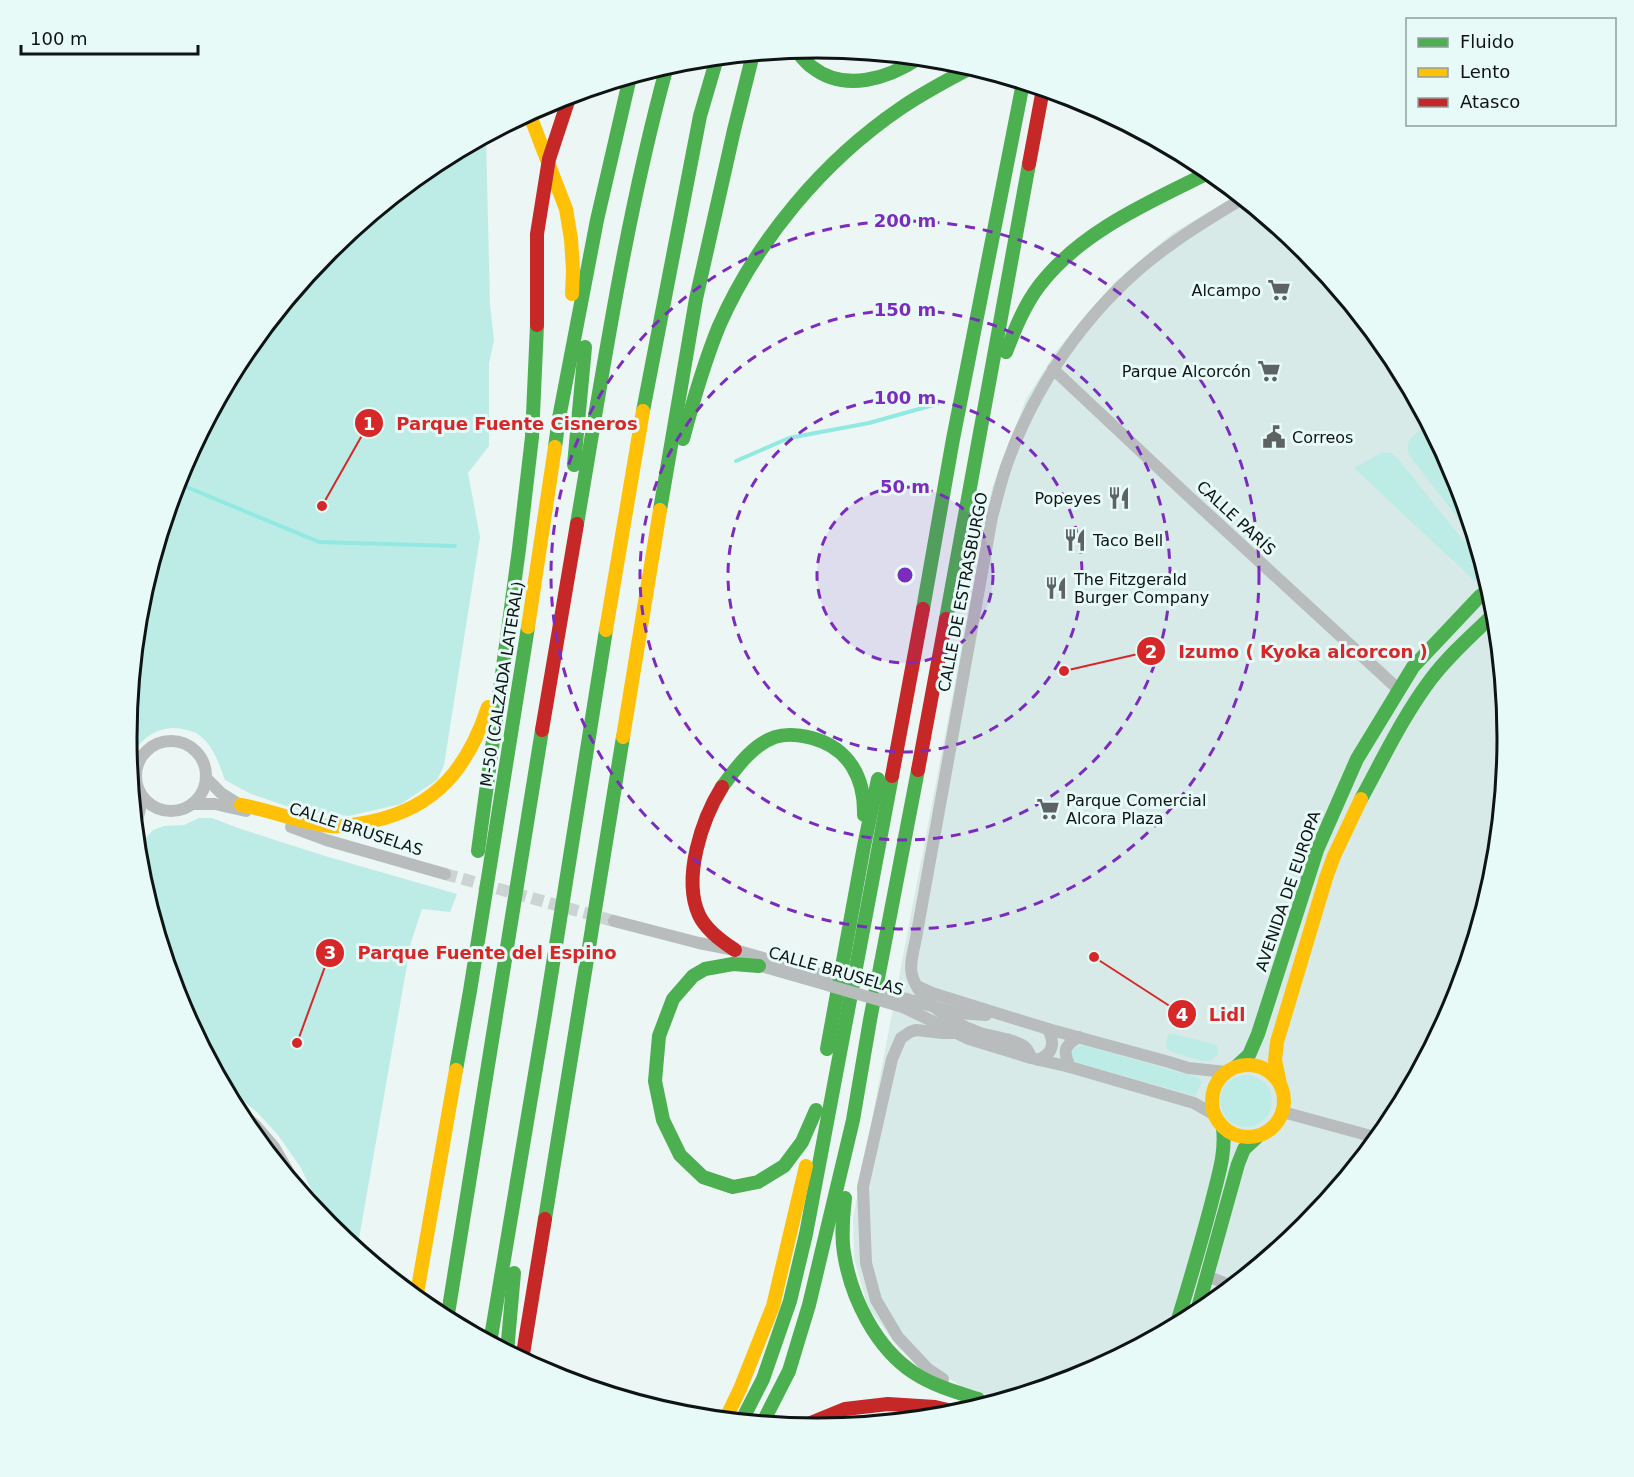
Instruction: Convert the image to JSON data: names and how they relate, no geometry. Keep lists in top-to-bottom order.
{
  "streets": {
    "main road": ["M-50 (CALZADA LATERAL)", "AVENIDA DE EUROPA"],
    "street": ["CALLE PARÍS", "CALLE DE ESTRASBURGO", "CALLE BRUSELAS"]
  },
  "crossings": [
    ["CALLE PARÍS", "CALLE DE ESTRASBURGO"],
    ["CALLE PARÍS", "AVENIDA DE EUROPA"],
    ["CALLE DE ESTRASBURGO", "CALLE BRUSELAS"],
    ["CALLE BRUSELAS", "AVENIDA DE EUROPA"]
  ],
  "places": {
    "supermarket": ["Alcampo", "Parque Alcorcón", "Parque Comercial Alcora Plaza"],
    "public building": ["Correos"],
    "restaurant": ["Popeyes", "Taco Bell", "The Fitzgerald Burger Company"],
    "other": [
      "Parque Fuente Cisneros",
      "Izumo ( Kyoka alcorcon )",
      "Lidl",
      "Parque Fuente del Espino"
    ]
  },
  "legend": ["Fluido", "Lento", "Atasco"],
  "scale_bar": "100 m",
  "rings": [
    "200 m",
    "150 m",
    "100 m",
    "50 m"
  ]
}
